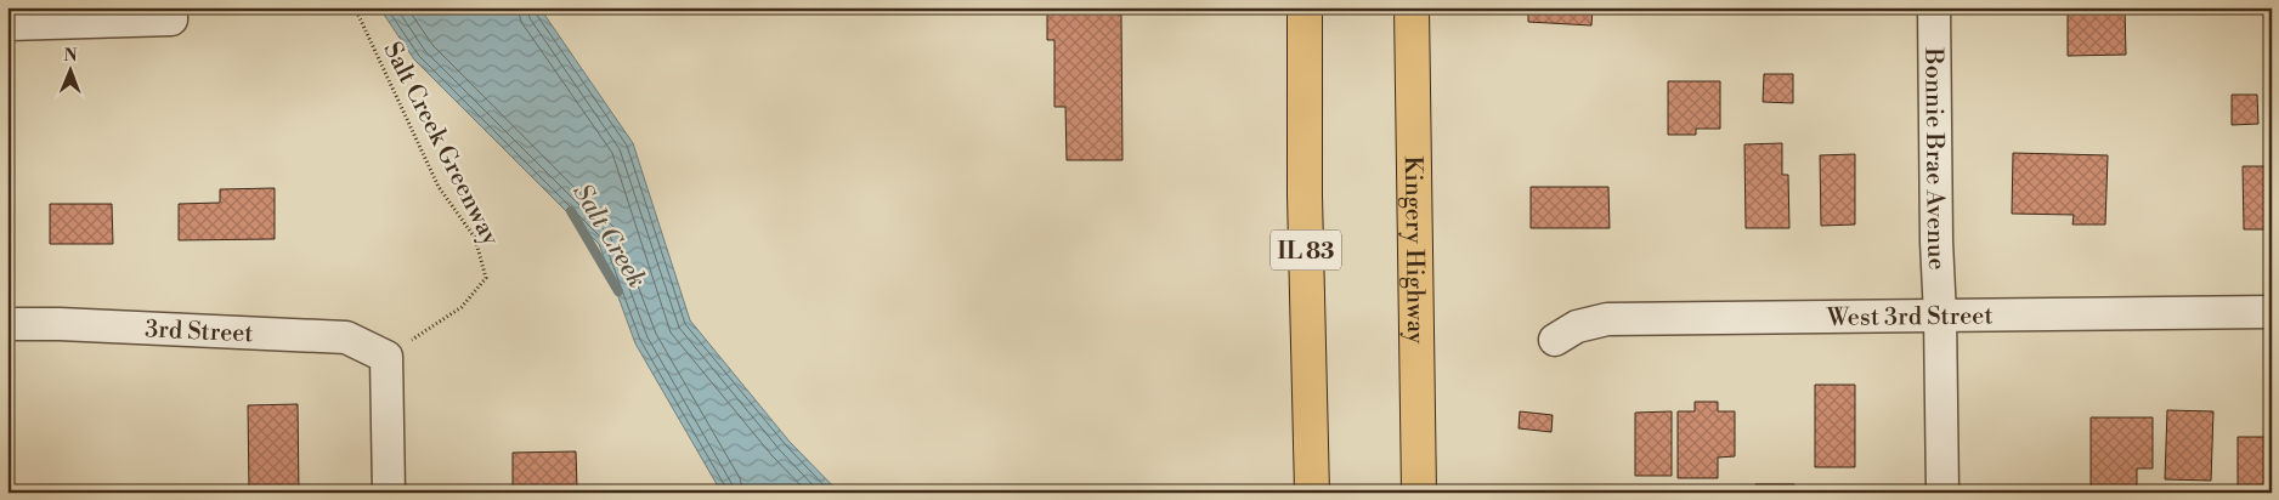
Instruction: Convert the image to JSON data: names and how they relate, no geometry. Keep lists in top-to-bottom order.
{
  "streets": {
    "highway": ["IL 83", "Kingery Highway"],
    "street": ["Bonnie Brae Avenue", "West 3rd Street", "3rd Street"],
    "path": ["Salt Creek Greenway"]
  },
  "crossings": [
    ["Salt Creek Greenway", "3rd Street"],
    ["Bonnie Brae Avenue", "West 3rd Street"]
  ],
  "water": ["Salt Creek"],
  "north": "top"
}
